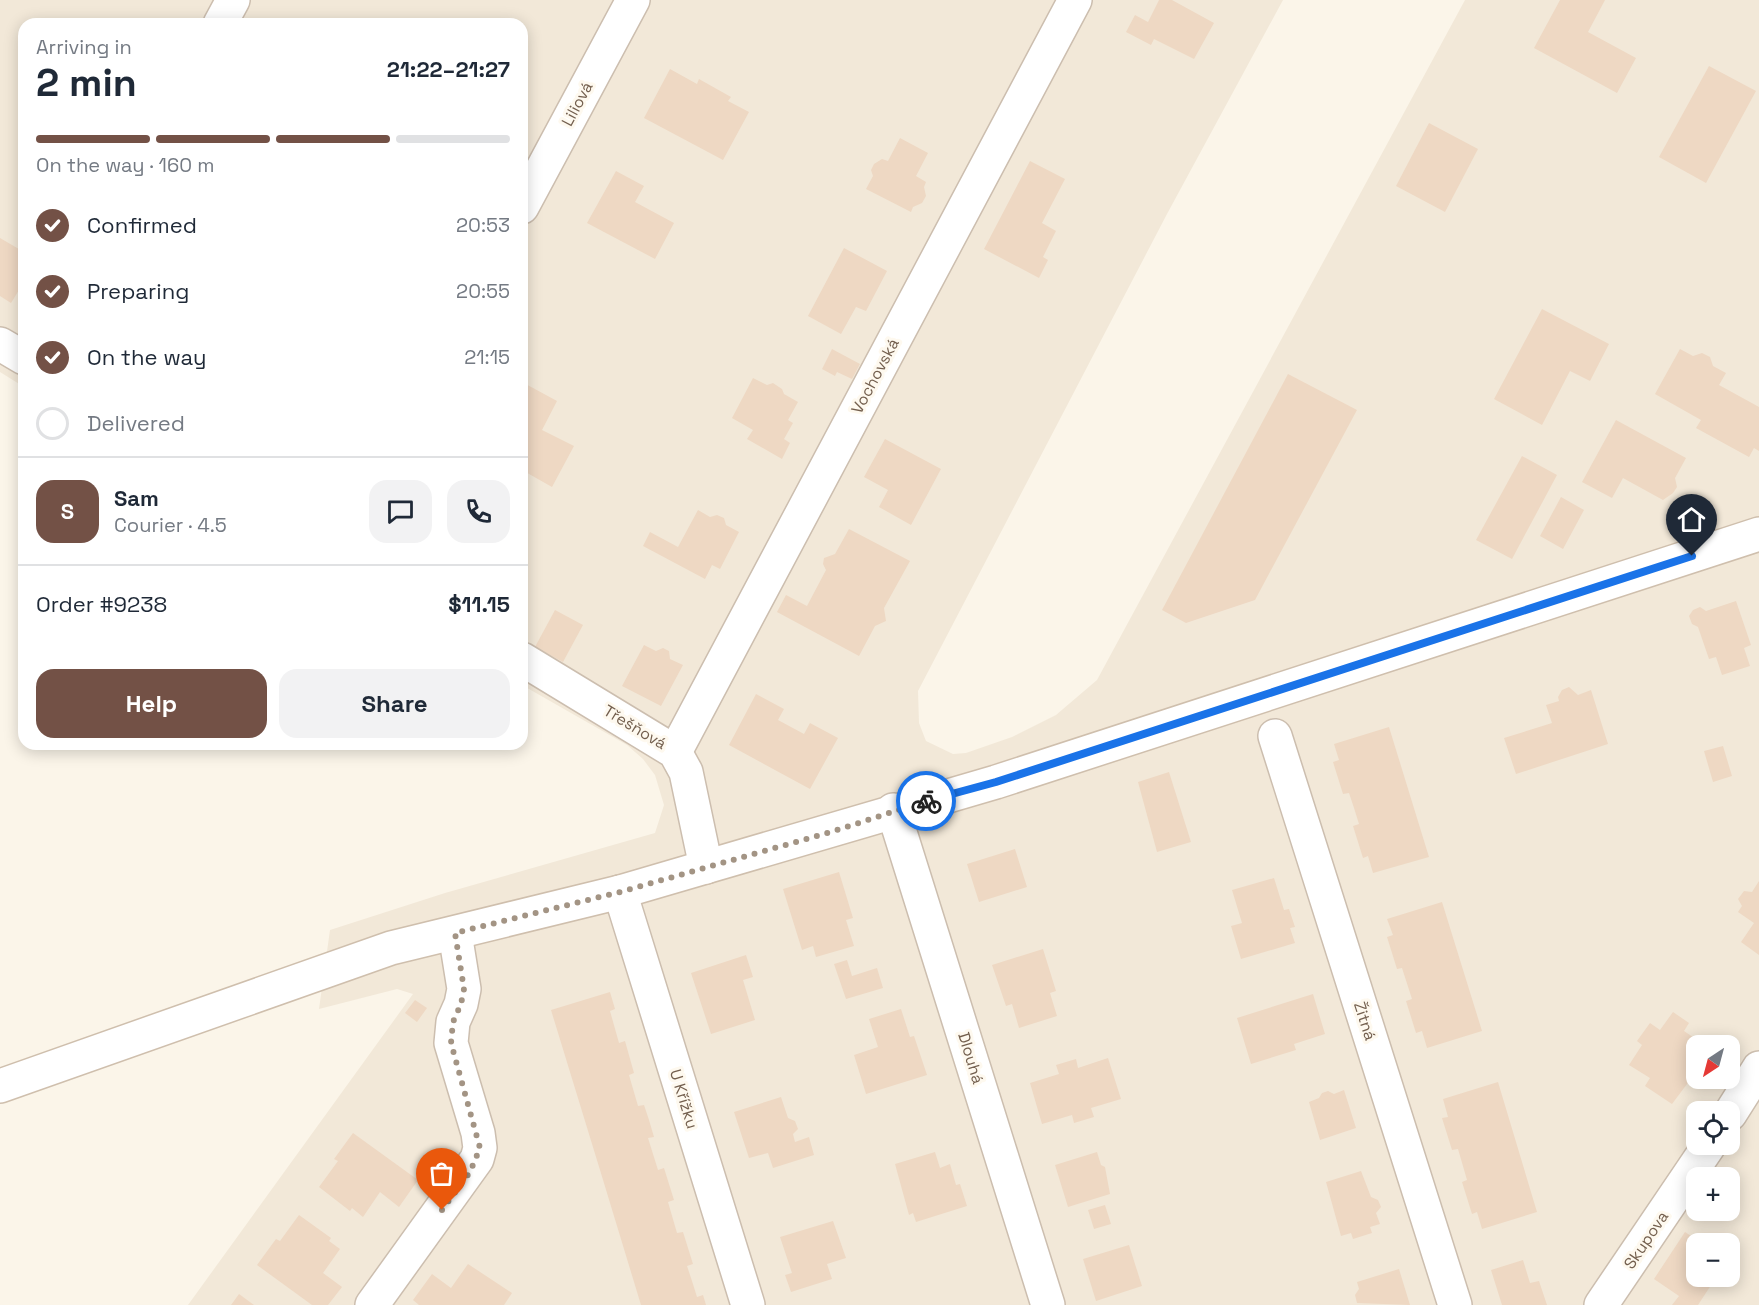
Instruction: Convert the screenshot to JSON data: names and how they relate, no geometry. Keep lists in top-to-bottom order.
{
  "streets": {
    "street": [
      "Liliová",
      "Vochovská",
      "Třešňová",
      "Žitná",
      "Dlouhá",
      "U Křížku",
      "Skupova"
    ]
  },
  "crossings": [
    ["Vochovská", "Třešňová"]
  ],
  "north": "bottom left",
  "page": {
    "heading": ["2 min", "Arriving in", "21:22–21:27"],
    "panel": [
      "Sam",
      "Courier · 4.5",
      "Order #9238",
      "$11.15"
    ],
    "bar": "On the way · 160 m",
    "list": [
      ["Confirmed", "20:53"],
      ["Preparing", "20:55"],
      ["On the way", "21:15"],
      "Delivered"
    ],
    "round": "S",
    "buttons": ["Help", "Share"],
    "map_buttons": ["+", "−"]
  }
}
